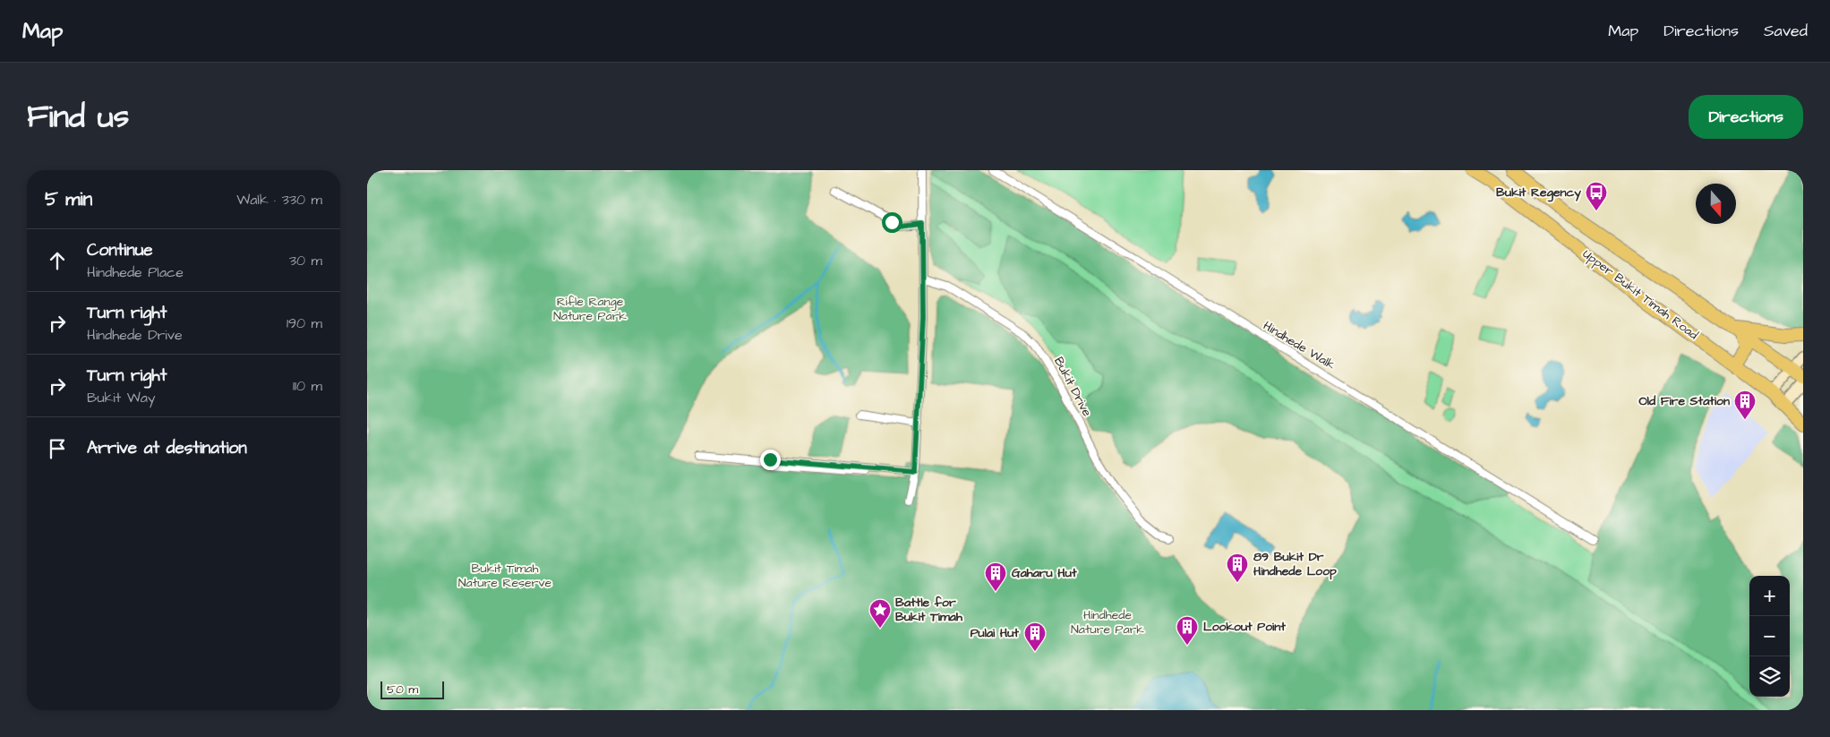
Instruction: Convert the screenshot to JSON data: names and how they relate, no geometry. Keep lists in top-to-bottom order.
{
  "streets": {
    "highway": ["Upper Bukit Timah Road"],
    "street": ["Hindhede Walk", "Bukit Drive"]
  },
  "parks": ["Rifle Range Nature Park", "Bukit Timah Nature Reserve", "Hindhede Nature Park"],
  "places": {
    "bus stop": ["Bukit Regency"],
    "building": [
      "Old Fire Station",
      "89 Bukit Dr Hindhede Loop",
      "Gaharu Hut",
      "Lookout Point",
      "Pulai Hut"
    ],
    "place": ["Battle for Bukit Timah"]
  },
  "scale_bar": "50 m",
  "north": "bottom",
  "page": {
    "header": "Map",
    "nav": ["Map", "Directions", "Saved"],
    "title": "Find us",
    "buttons": "Directions",
    "heading": ["5 min", "Walk · 330 m"],
    "list": [
      ["Continue", "Hindhede Place", "30 m"],
      ["Turn right", "Hindhede Drive", "190 m"],
      ["Turn right", "Bukit Way", "110 m"],
      "Arrive at destination"
    ],
    "map_buttons": ["+", "−"],
    "scale": "50 m"
  }
}
